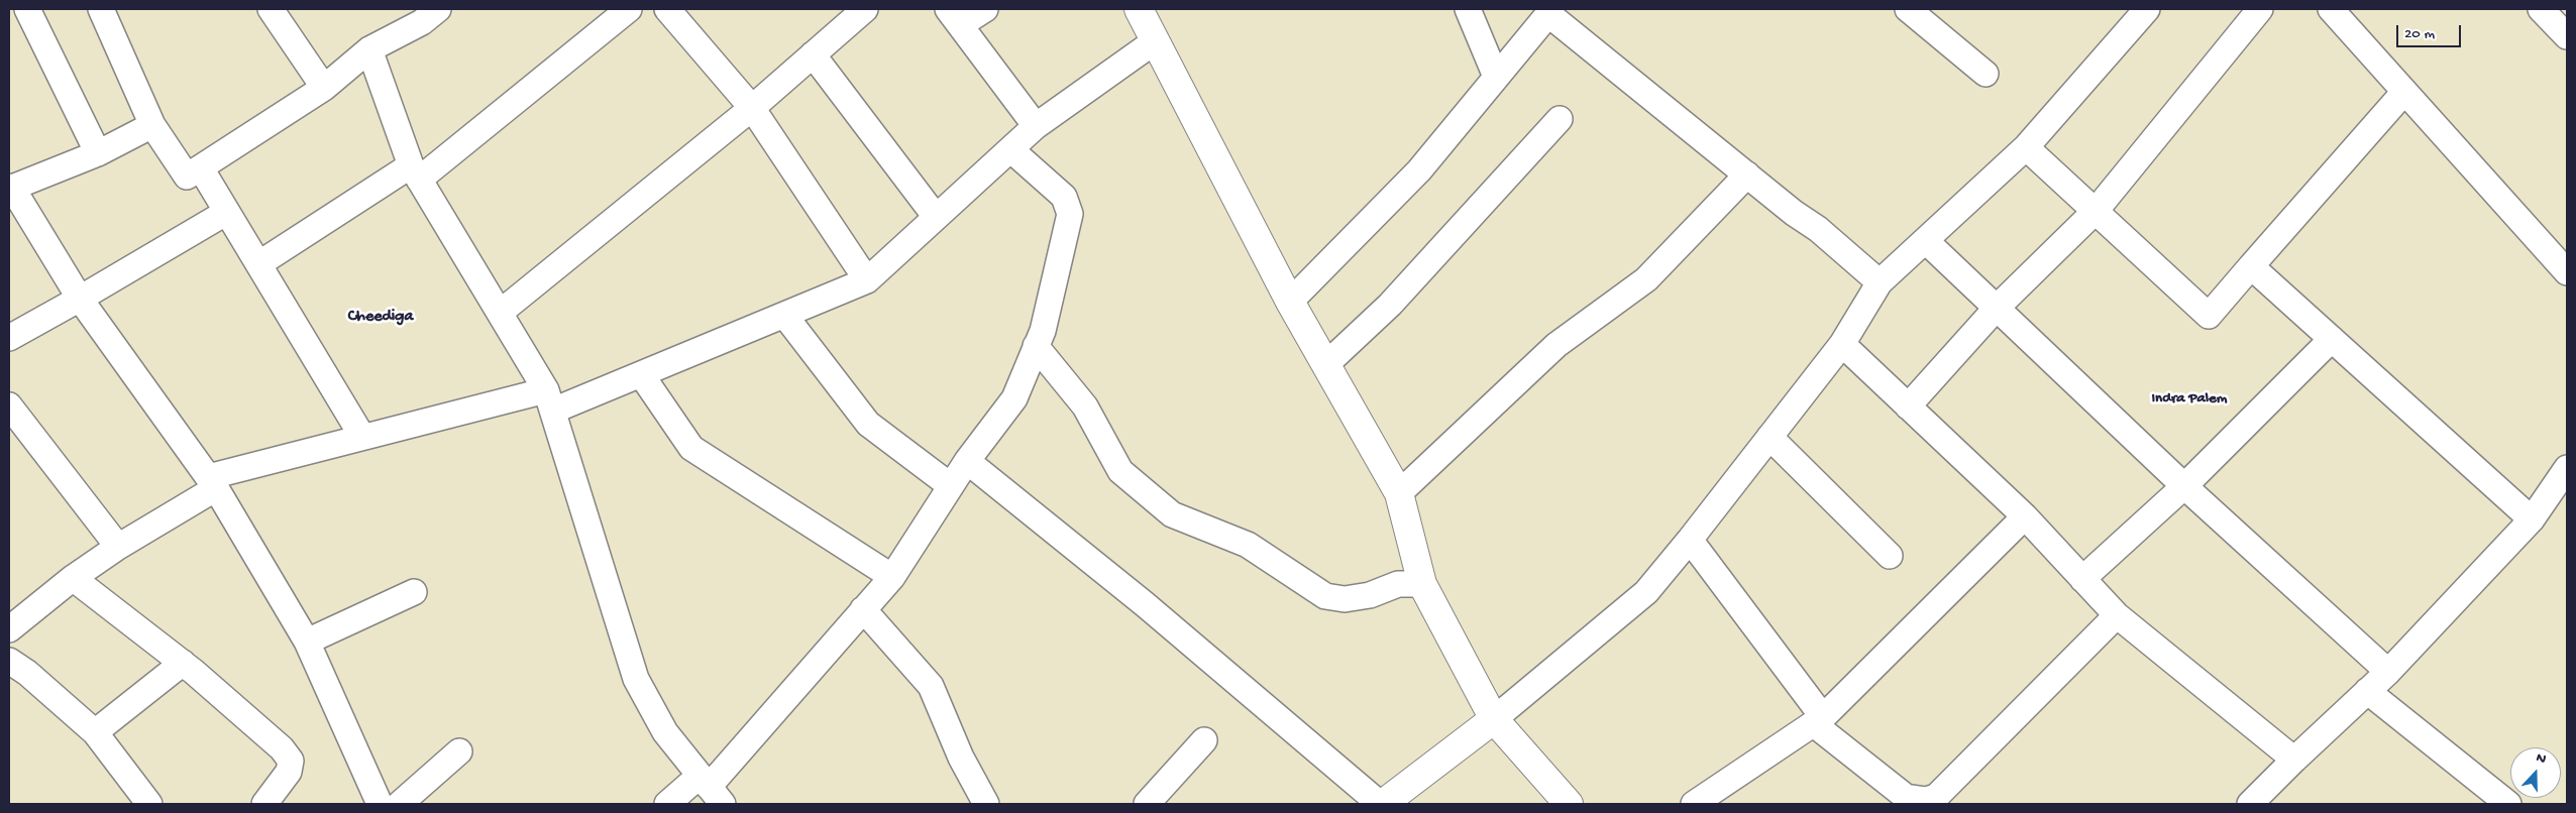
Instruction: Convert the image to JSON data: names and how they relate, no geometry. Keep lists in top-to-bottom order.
{
  "districts": ["Cheediga", "Indra Palem"],
  "scale_bar": "20 m",
  "north": "top"
}
